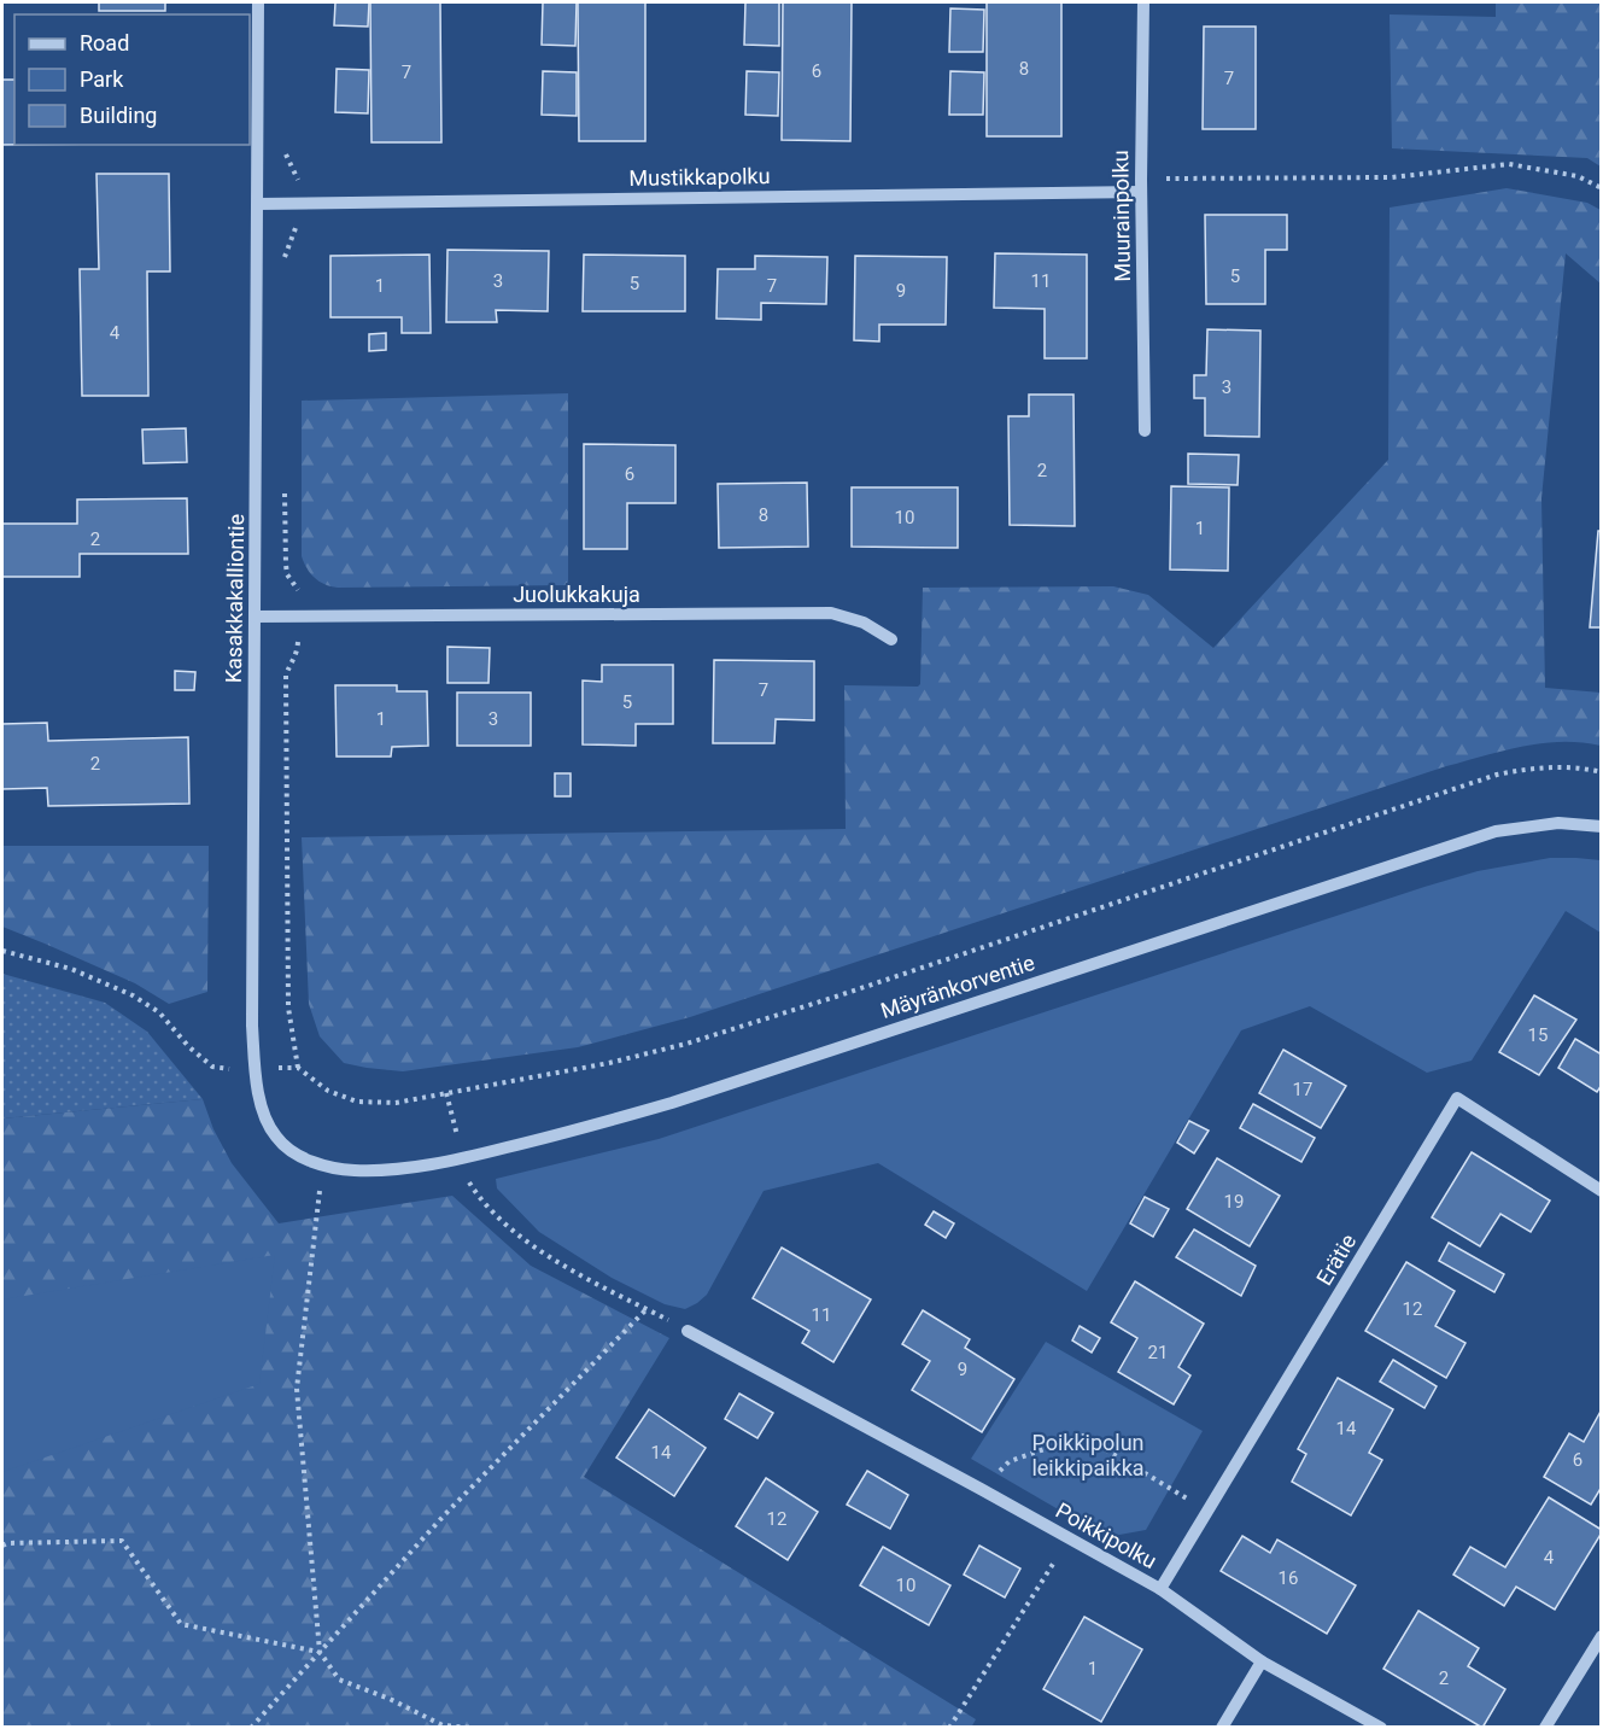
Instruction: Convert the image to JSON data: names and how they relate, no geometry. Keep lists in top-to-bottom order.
{
  "streets": {
    "street": [
      "Mustikkapolku",
      "Muurainpolku",
      "Juolukkakuja",
      "Kasakkakalliontie",
      "Mäyränkorventie",
      "Erätie",
      "Poikkipolku"
    ]
  },
  "crossings": [
    ["Mustikkapolku", "Muurainpolku"],
    ["Mustikkapolku", "Kasakkakalliontie"],
    ["Juolukkakuja", "Kasakkakalliontie"],
    ["Kasakkakalliontie", "Mäyränkorventie"],
    ["Erätie", "Poikkipolku"]
  ],
  "parks": ["Poikkipolun leikkipaikka"],
  "house_numbers": [
    "8",
    "6",
    "7",
    "7",
    "5",
    "3",
    "11",
    "5",
    "1",
    "7",
    "9",
    "4",
    "3",
    "2",
    "6",
    "8",
    "10",
    "1",
    "2",
    "7",
    "5",
    "1",
    "3",
    "2",
    "15",
    "17",
    "19",
    "12",
    "11",
    "21",
    "9",
    "14",
    "14",
    "6",
    "12",
    "4",
    "16",
    "10",
    "1",
    "2"
  ],
  "legend": ["Road", "Park", "Building"]
}
